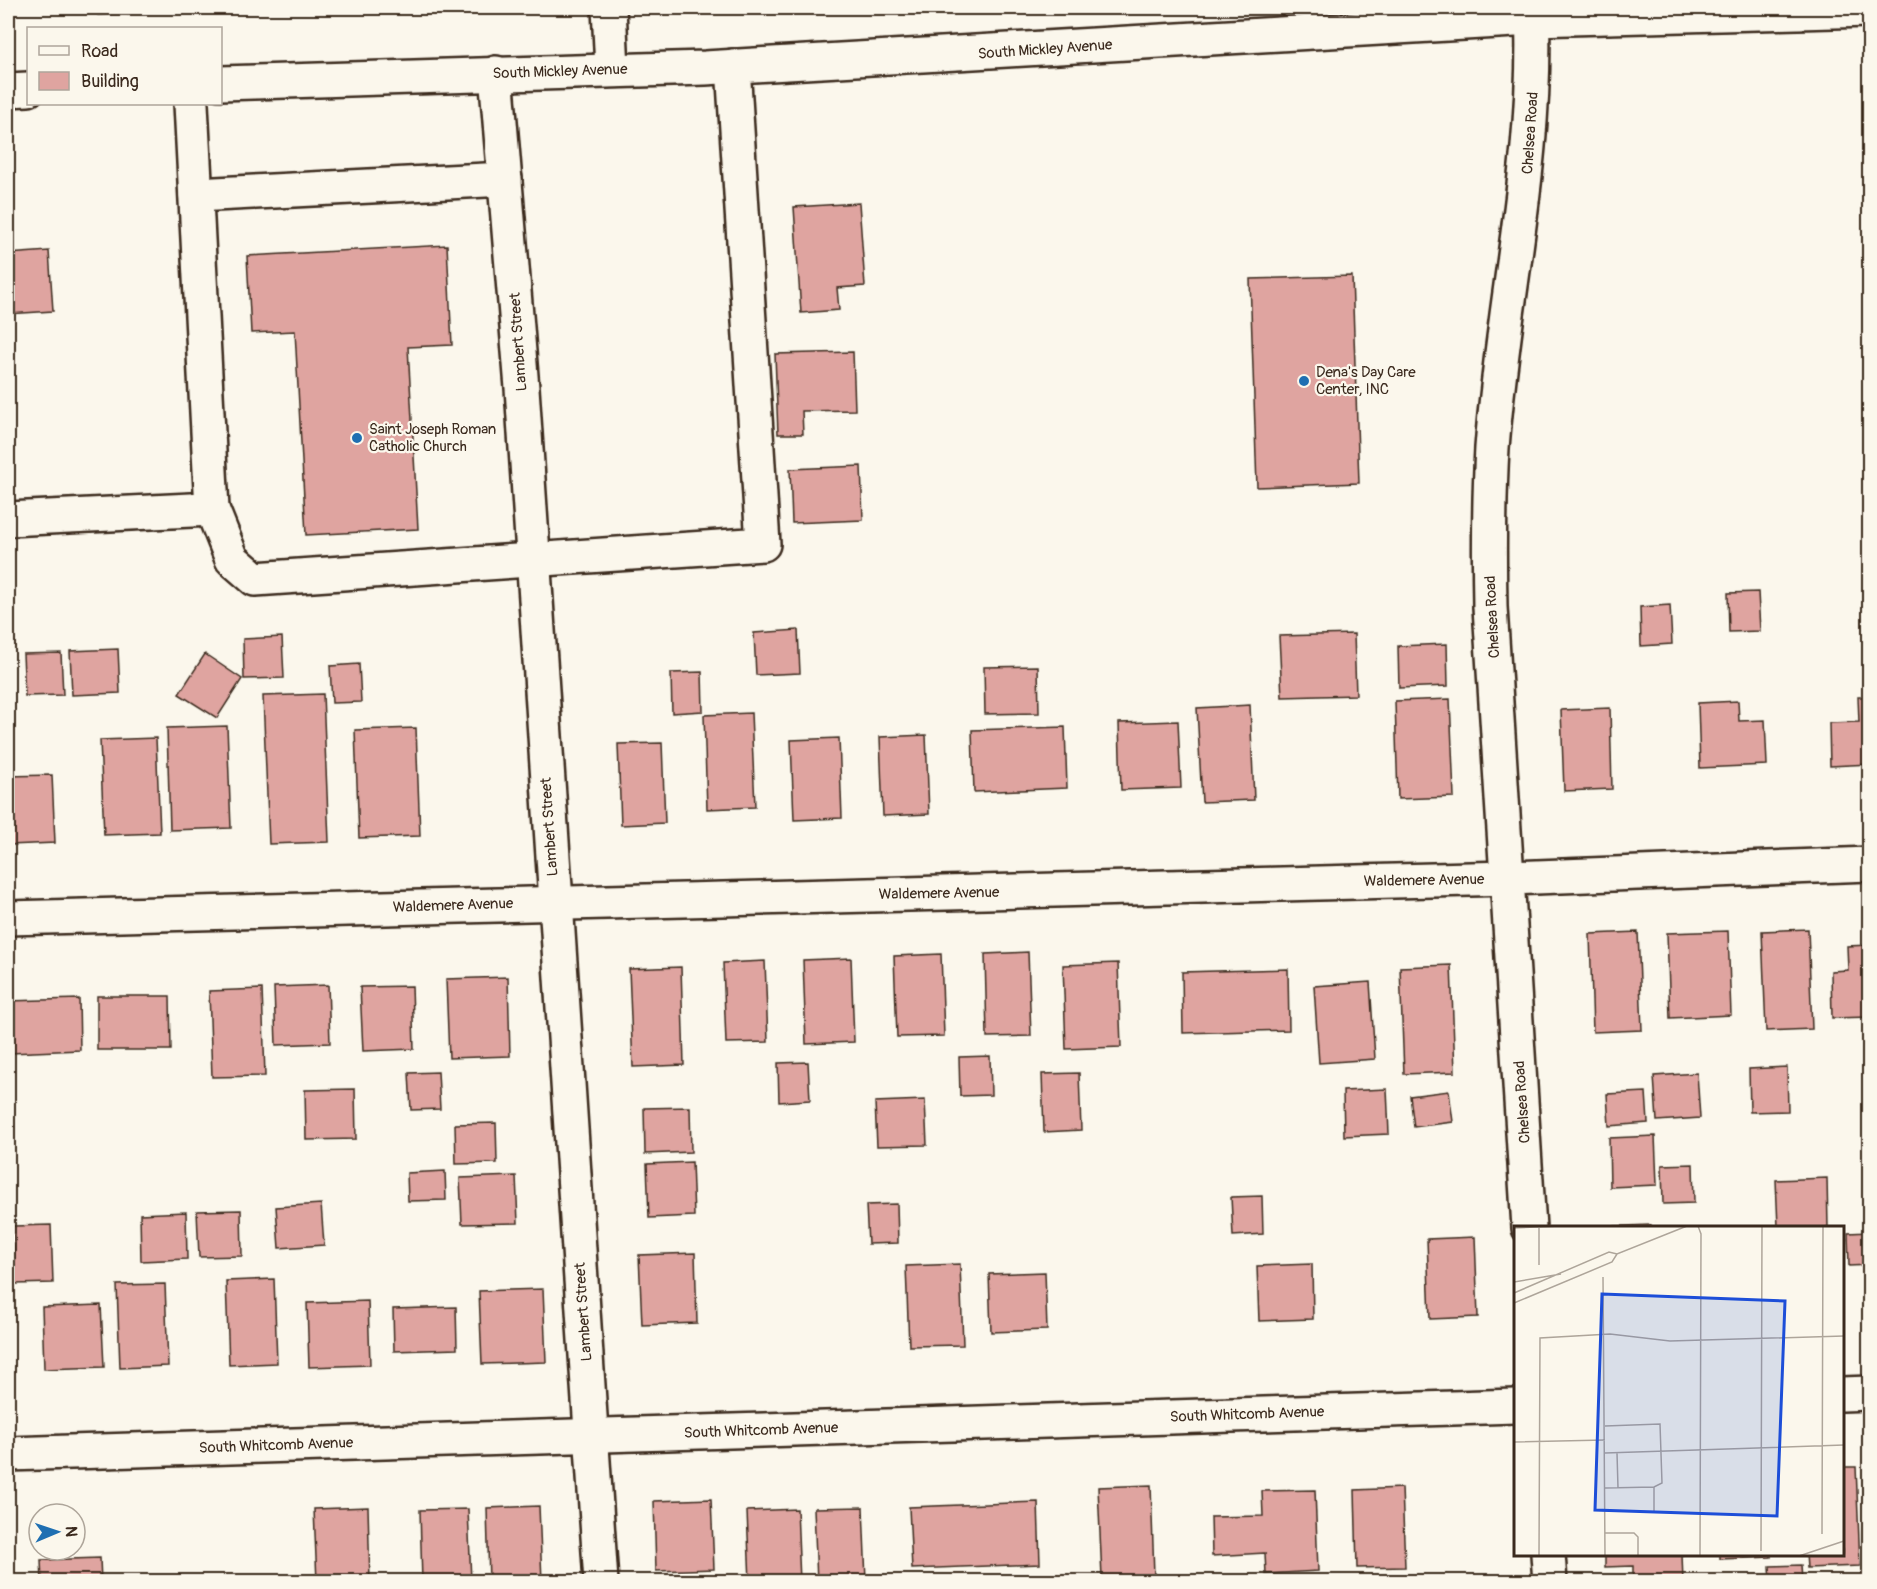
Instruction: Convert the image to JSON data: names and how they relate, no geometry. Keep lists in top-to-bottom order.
{
  "streets": {
    "street": [
      "South Mickley Avenue",
      "Chelsea Road",
      "Lambert Street",
      "Waldemere Avenue",
      "South Whitcomb Avenue"
    ]
  },
  "crossings": [
    ["South Mickley Avenue", "Chelsea Road"],
    ["South Mickley Avenue", "Lambert Street"],
    ["Chelsea Road", "Waldemere Avenue"],
    ["Lambert Street", "Waldemere Avenue"],
    ["Lambert Street", "South Whitcomb Avenue"]
  ],
  "places": ["Dena's Day Care Center, INC", "Saint Joseph Roman Catholic Church"],
  "legend": ["Road", "Building"],
  "north": "right"
}
